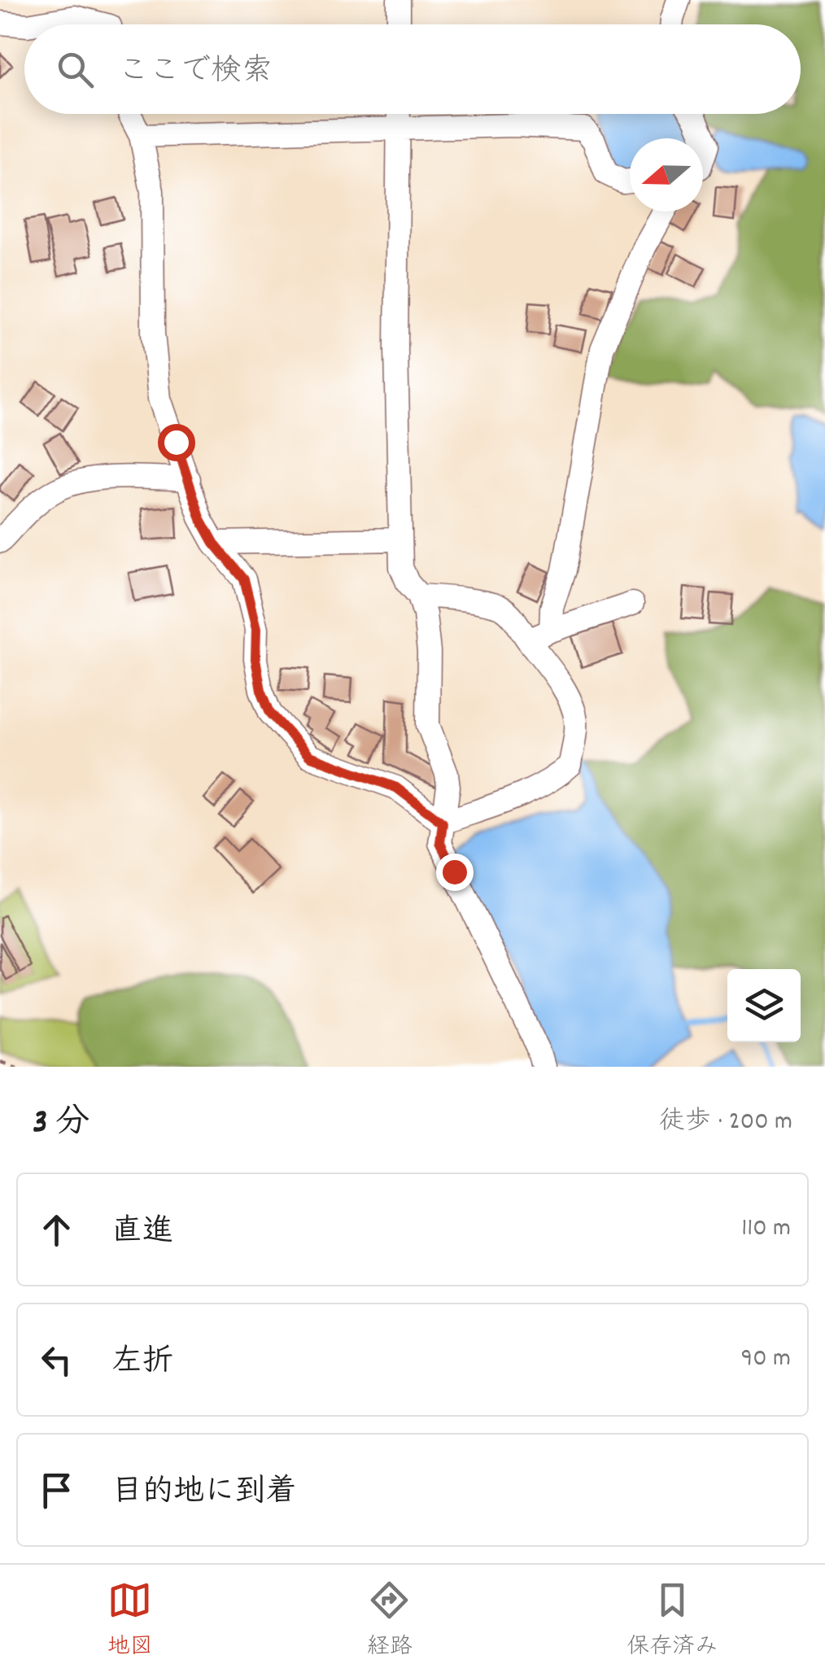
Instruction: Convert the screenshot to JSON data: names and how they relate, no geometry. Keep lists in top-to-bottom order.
{
  "north": "left",
  "page": {
    "search": "ここで検索",
    "heading": ["3 分", "徒歩 · 200 m"],
    "list": [
      ["直進", "110 m"],
      ["左折", "90 m"],
      "目的地に到着"
    ],
    "nav": ["地図", "経路", "保存済み"]
  }
}
